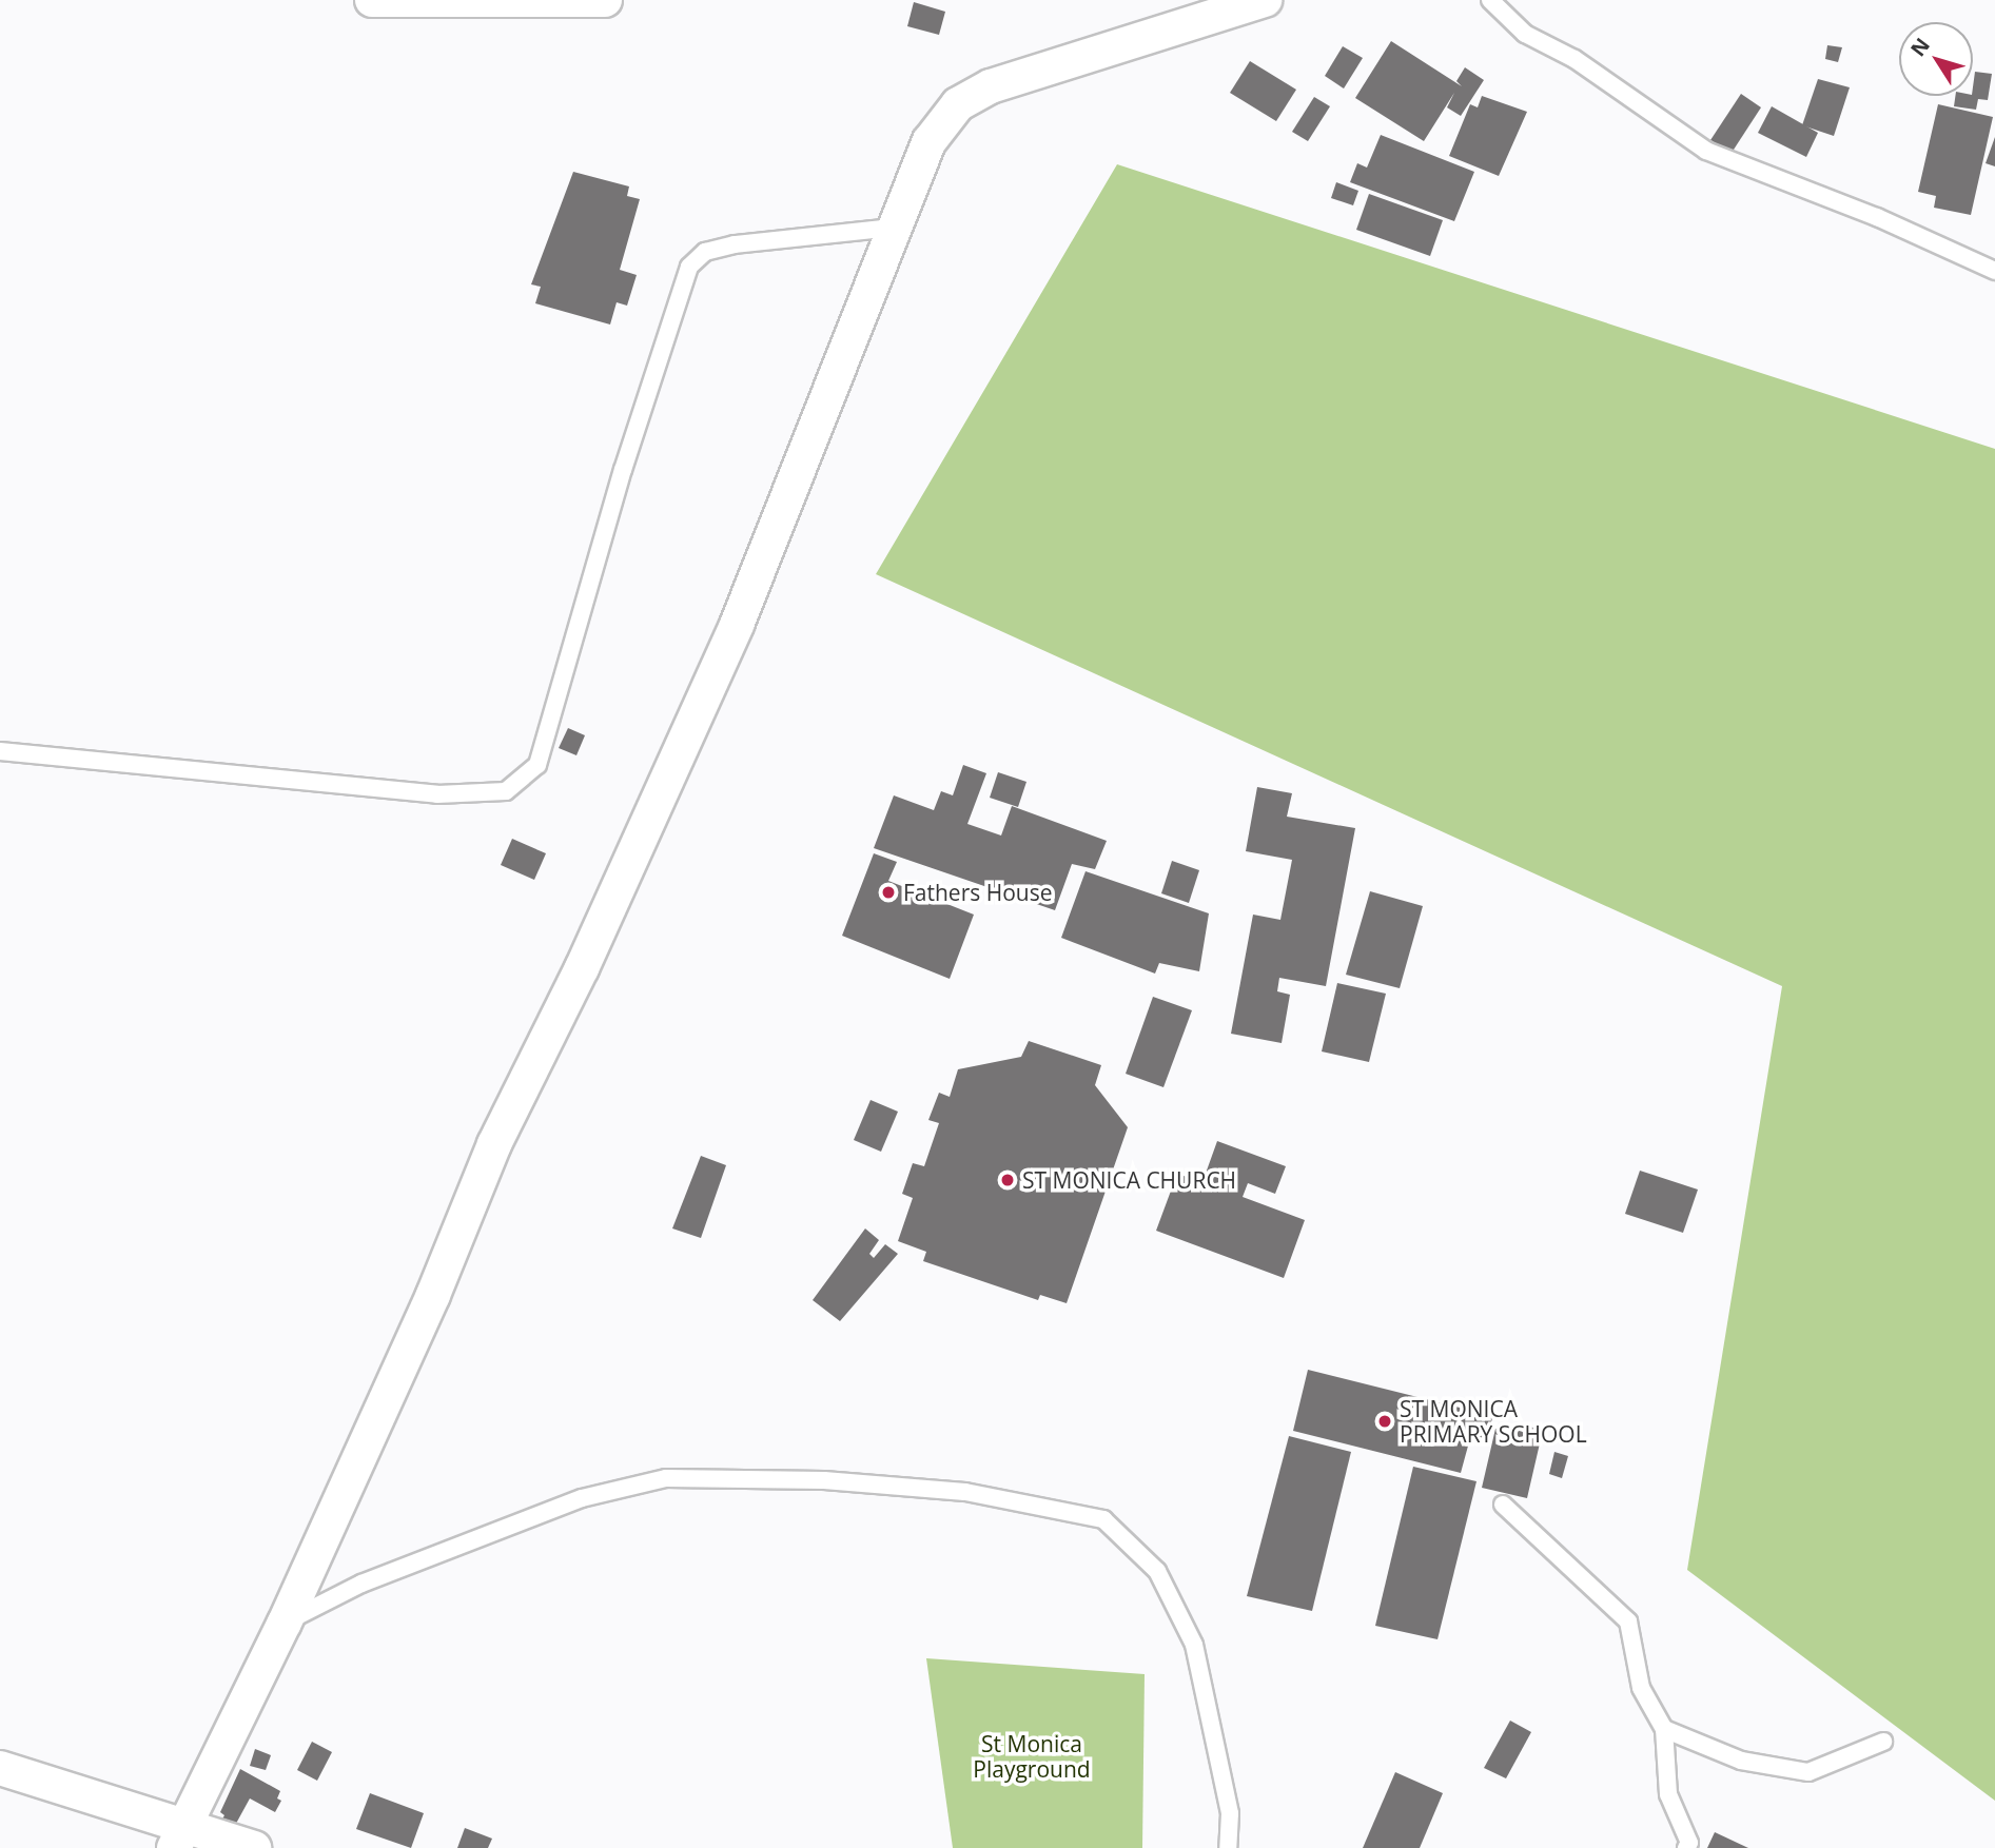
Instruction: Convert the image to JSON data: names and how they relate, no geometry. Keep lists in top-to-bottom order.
{
  "parks": ["St Monica Playground"],
  "places": ["Fathers House", "ST MONICA CHURCH", "ST MONICA PRIMARY SCHOOL"],
  "north": "top left"
}
